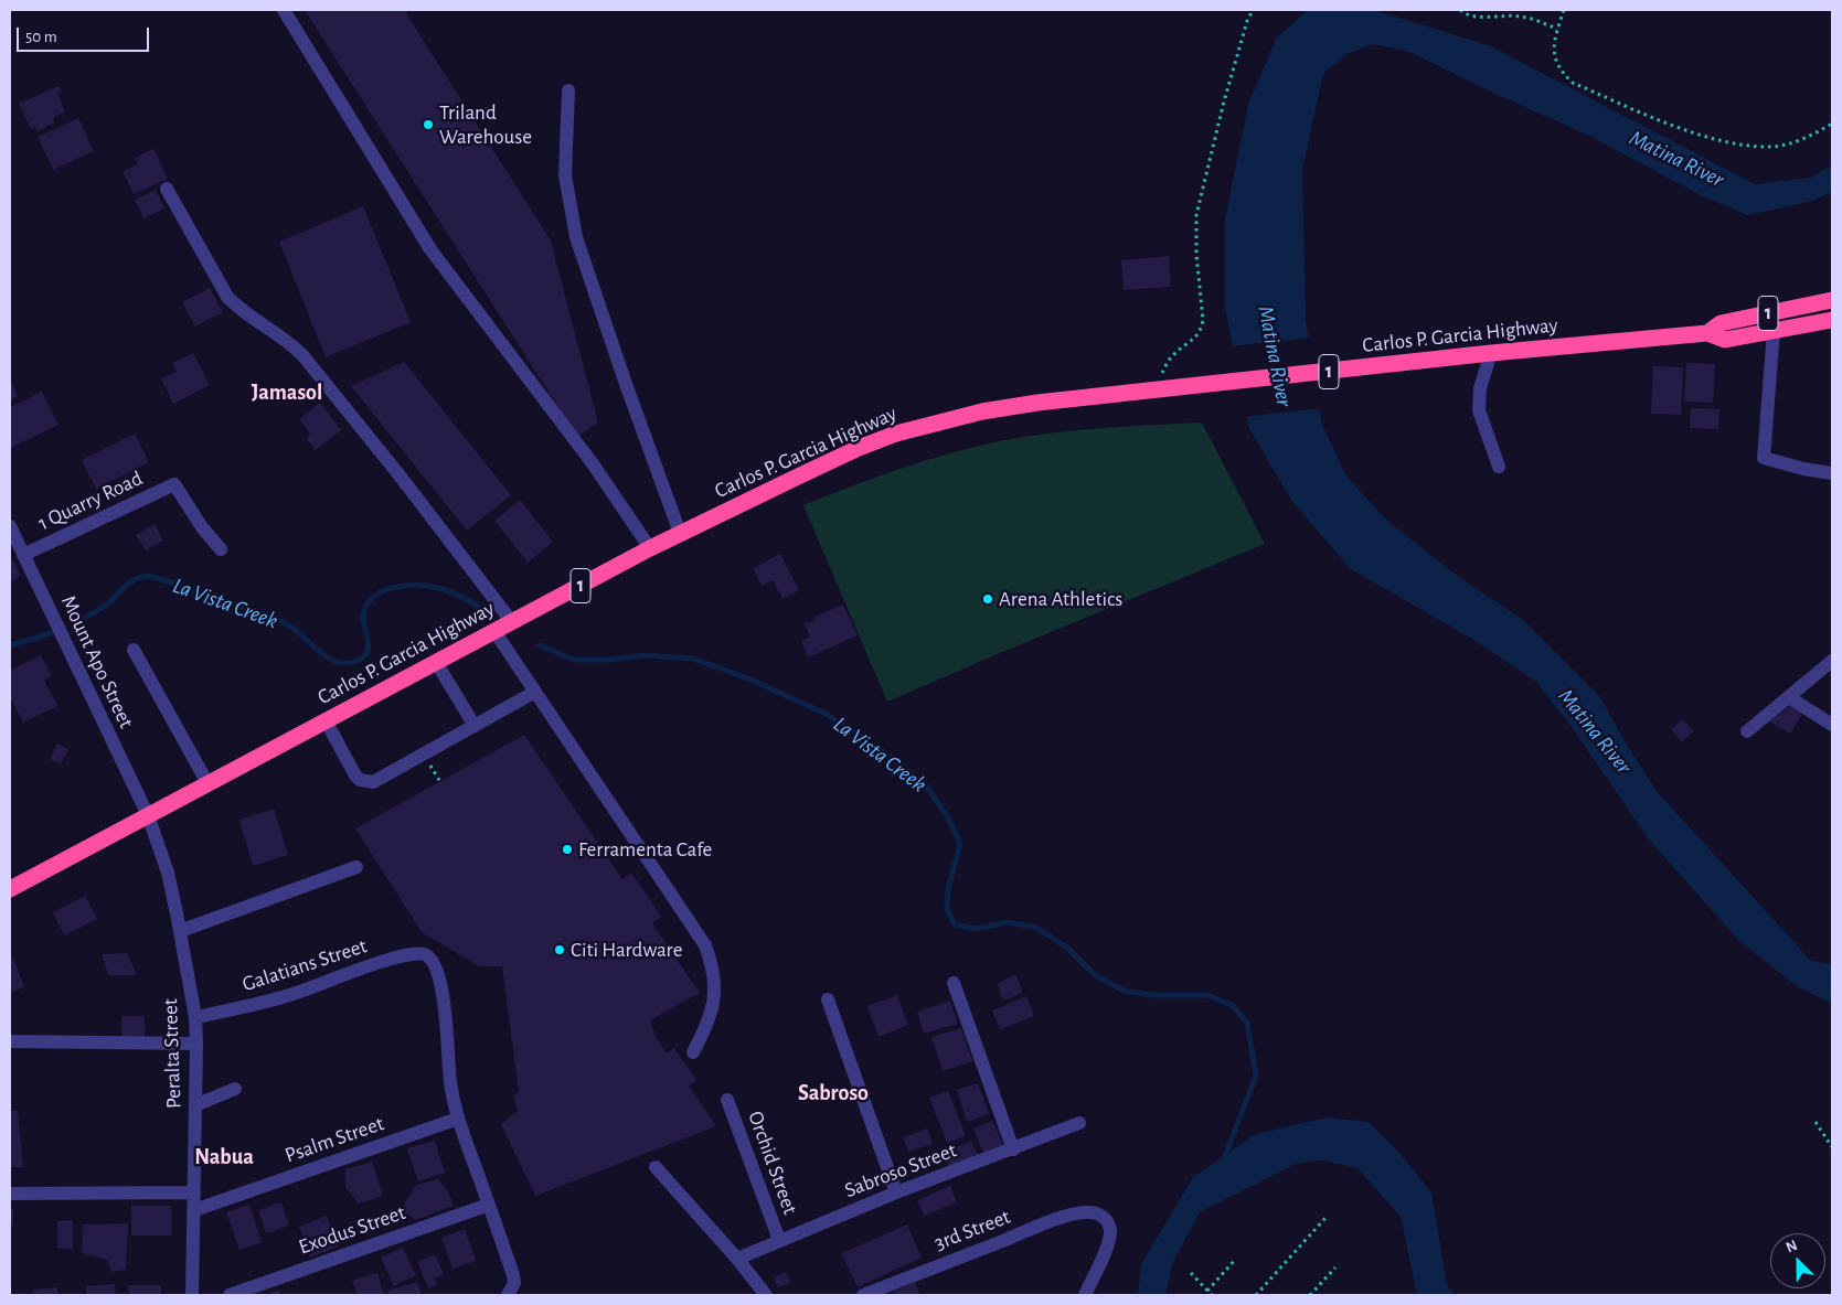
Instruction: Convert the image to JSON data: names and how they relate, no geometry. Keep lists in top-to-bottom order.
{
  "streets": {
    "highway": ["1", "Carlos P. Garcia Highway"],
    "street": [
      "1 Quarry Road",
      "Mount Apo Street",
      "Galatians Street",
      "Peralta Street",
      "Psalm Street",
      "Orchid Street",
      "Sabroso Street",
      "Exodus Street",
      "3rd Street"
    ]
  },
  "crossings": [
    ["Carlos P. Garcia Highway", "Mount Apo Street"],
    ["Carlos P. Garcia Highway", "Peralta Street"],
    ["1 Quarry Road", "Mount Apo Street"],
    ["Mount Apo Street", "Peralta Street"],
    ["Galatians Street", "Peralta Street"],
    ["Galatians Street", "Psalm Street"],
    ["Peralta Street", "Psalm Street"],
    ["Orchid Street", "Sabroso Street"]
  ],
  "districts": ["Jamasol", "Sabroso", "Nabua"],
  "water": ["Matina River", "La Vista Creek"],
  "places": [
    "Triland Warehouse",
    "Arena Athletics",
    "Ferramenta Cafe",
    "Citi Hardware"
  ],
  "scale_bar": "50 m",
  "north": "top left"
}
